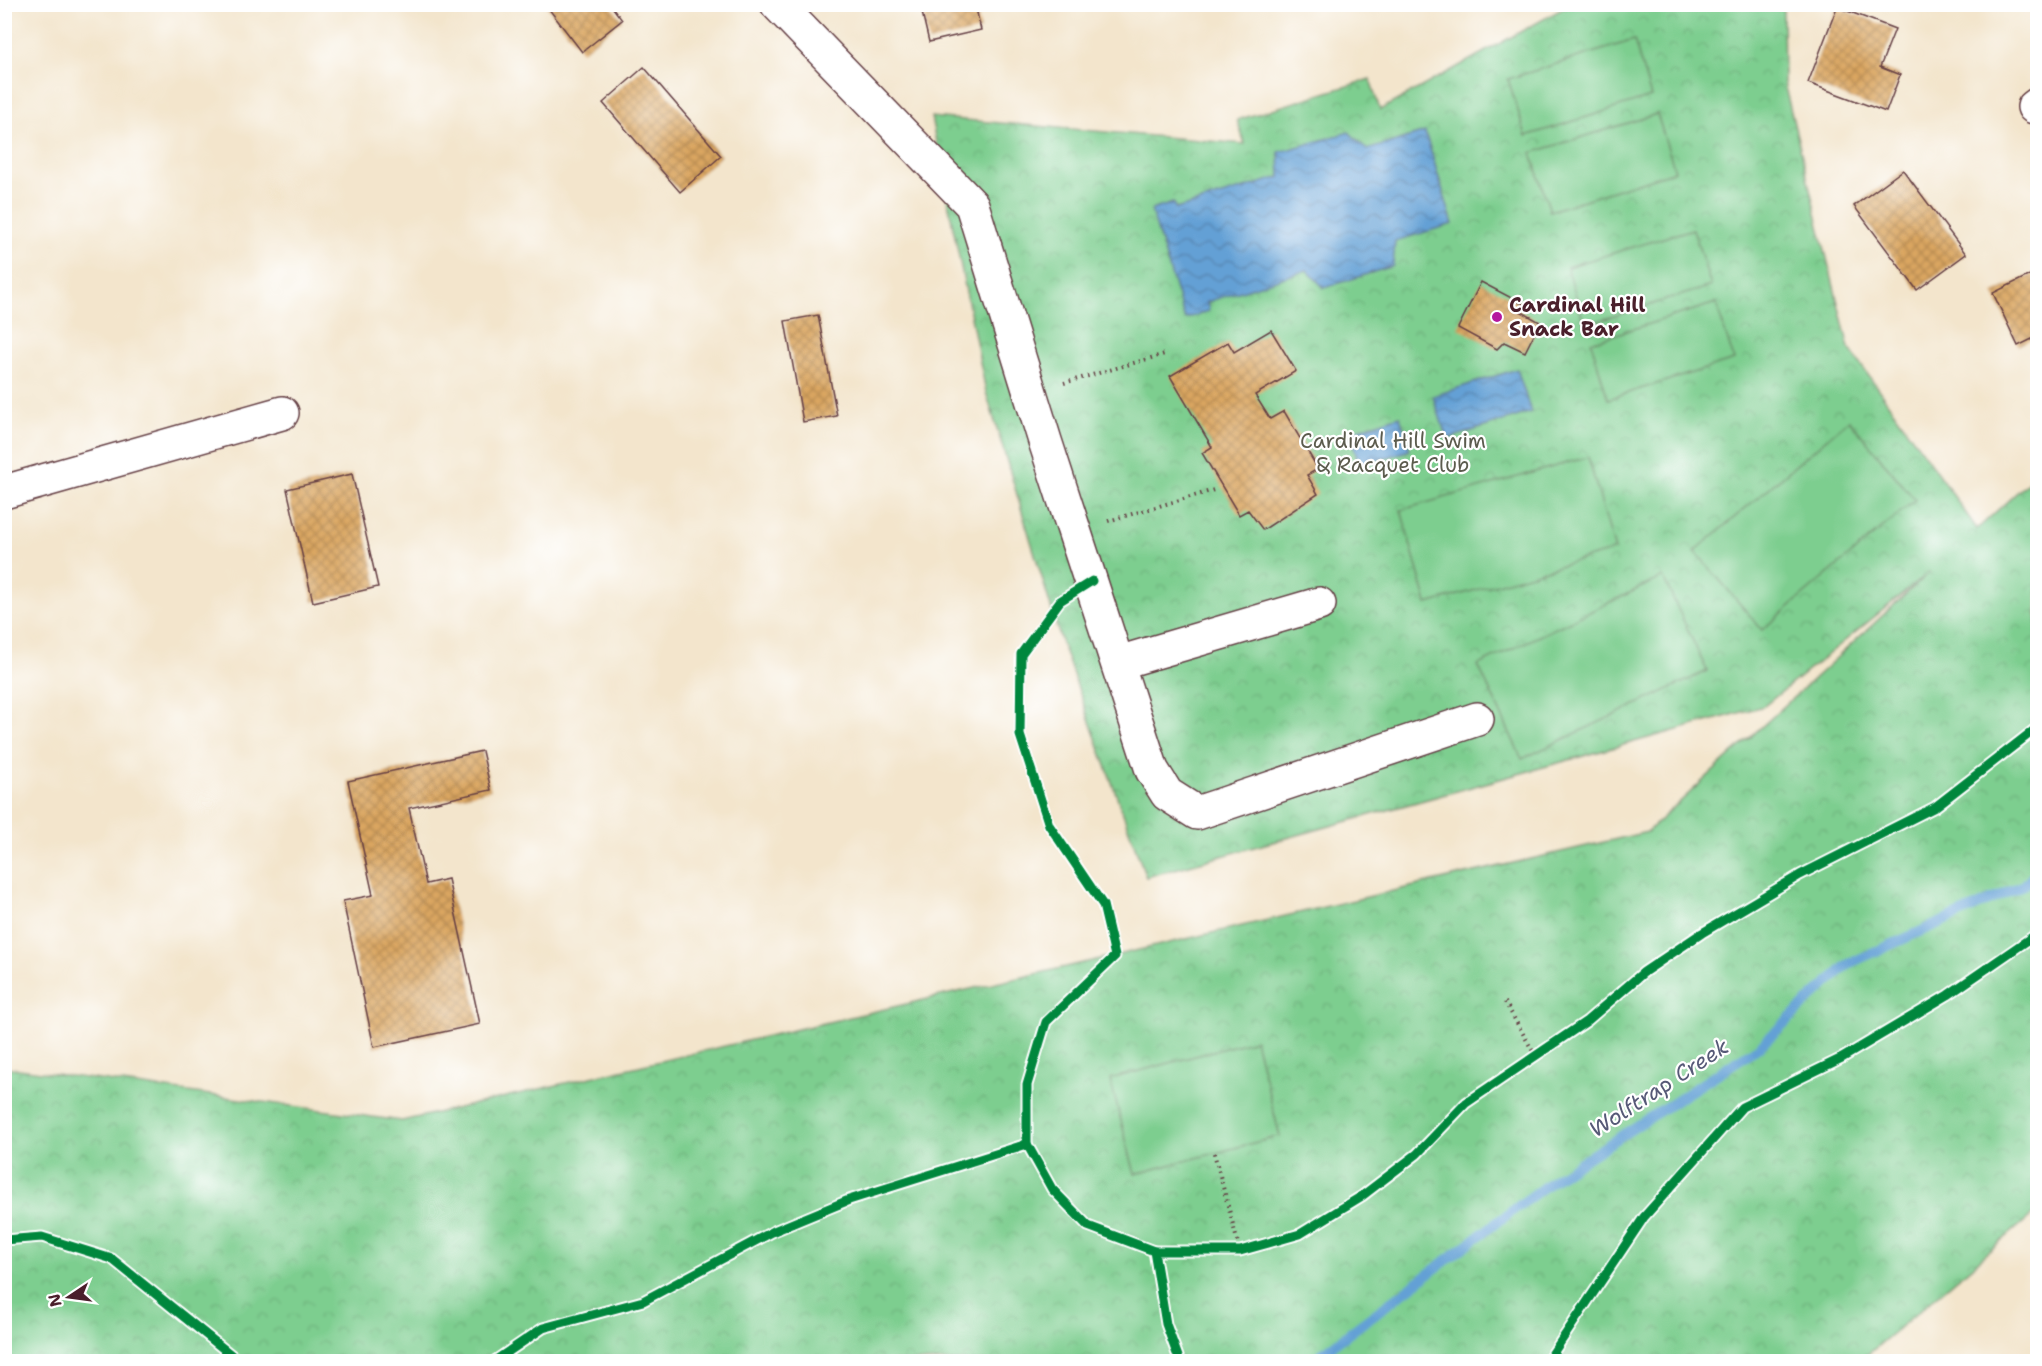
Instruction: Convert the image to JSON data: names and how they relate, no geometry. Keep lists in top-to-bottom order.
{
  "water": ["Wolftrap Creek"],
  "parks": ["Cardinal Hill Swim & Racquet Club"],
  "places": ["Cardinal Hill Snack Bar"],
  "north": "left"
}
